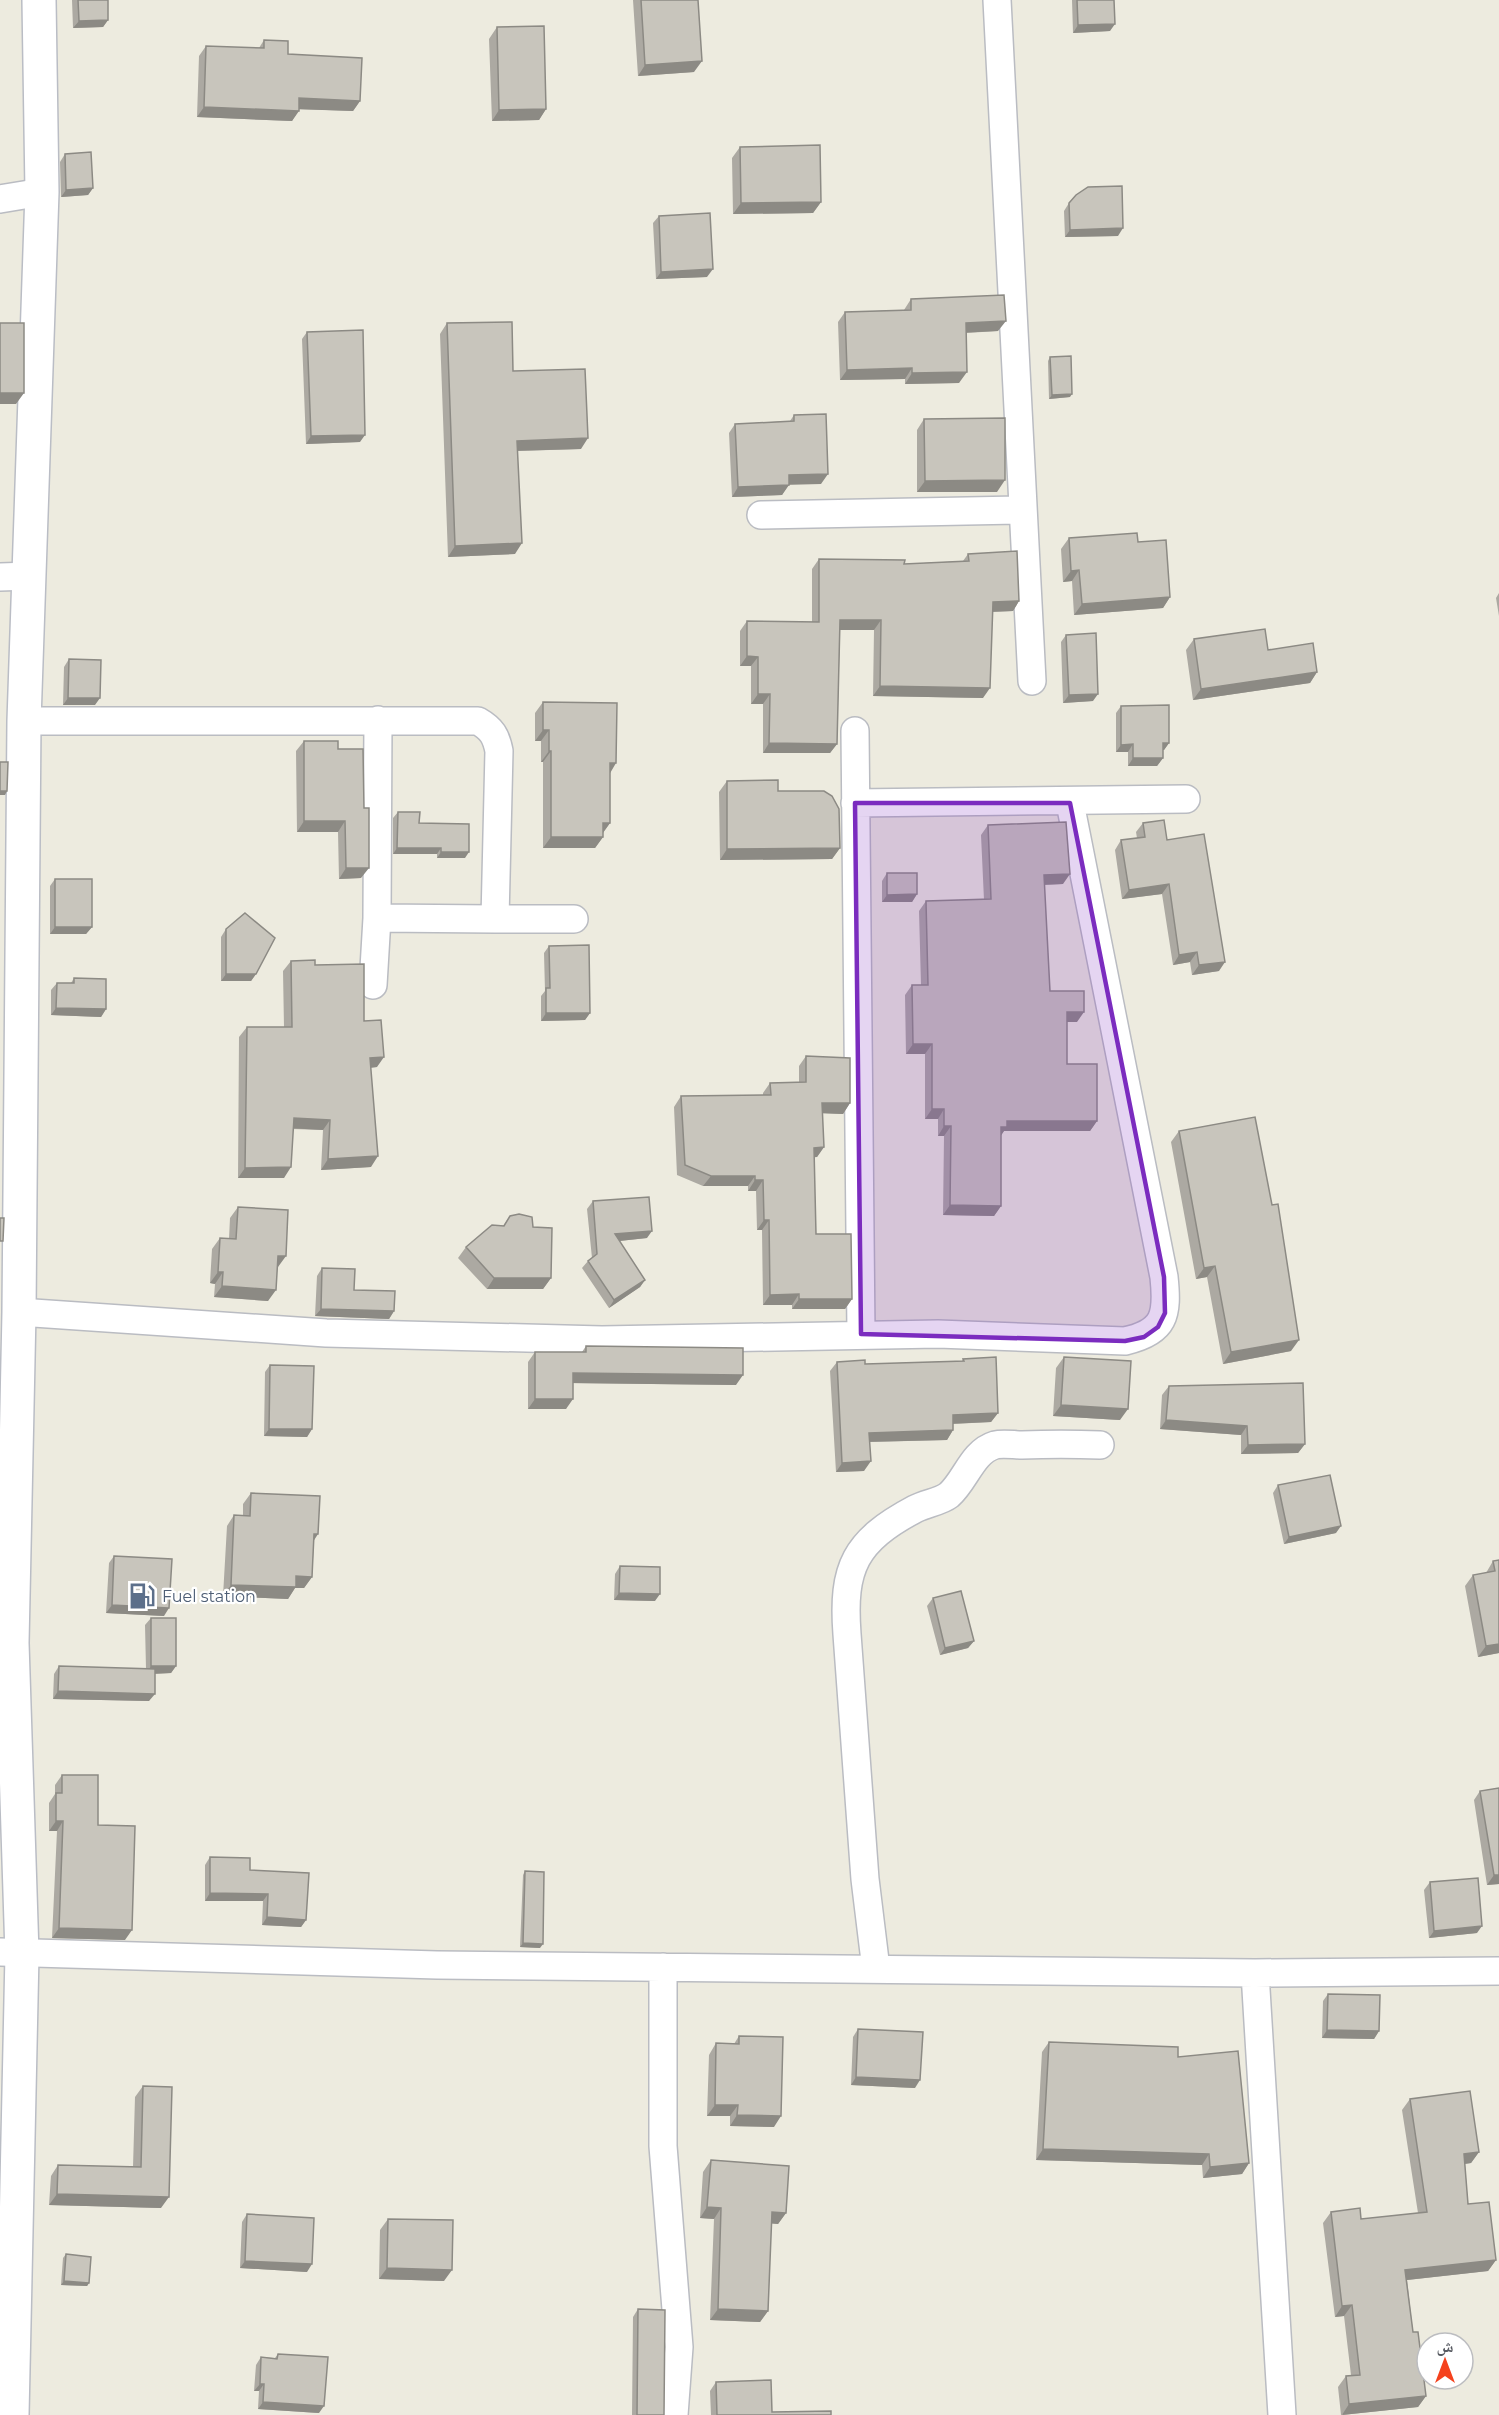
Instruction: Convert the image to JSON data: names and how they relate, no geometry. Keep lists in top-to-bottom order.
{
  "places": {
    "fuel station": ["Fuel station"]
  },
  "north": "top"
}
